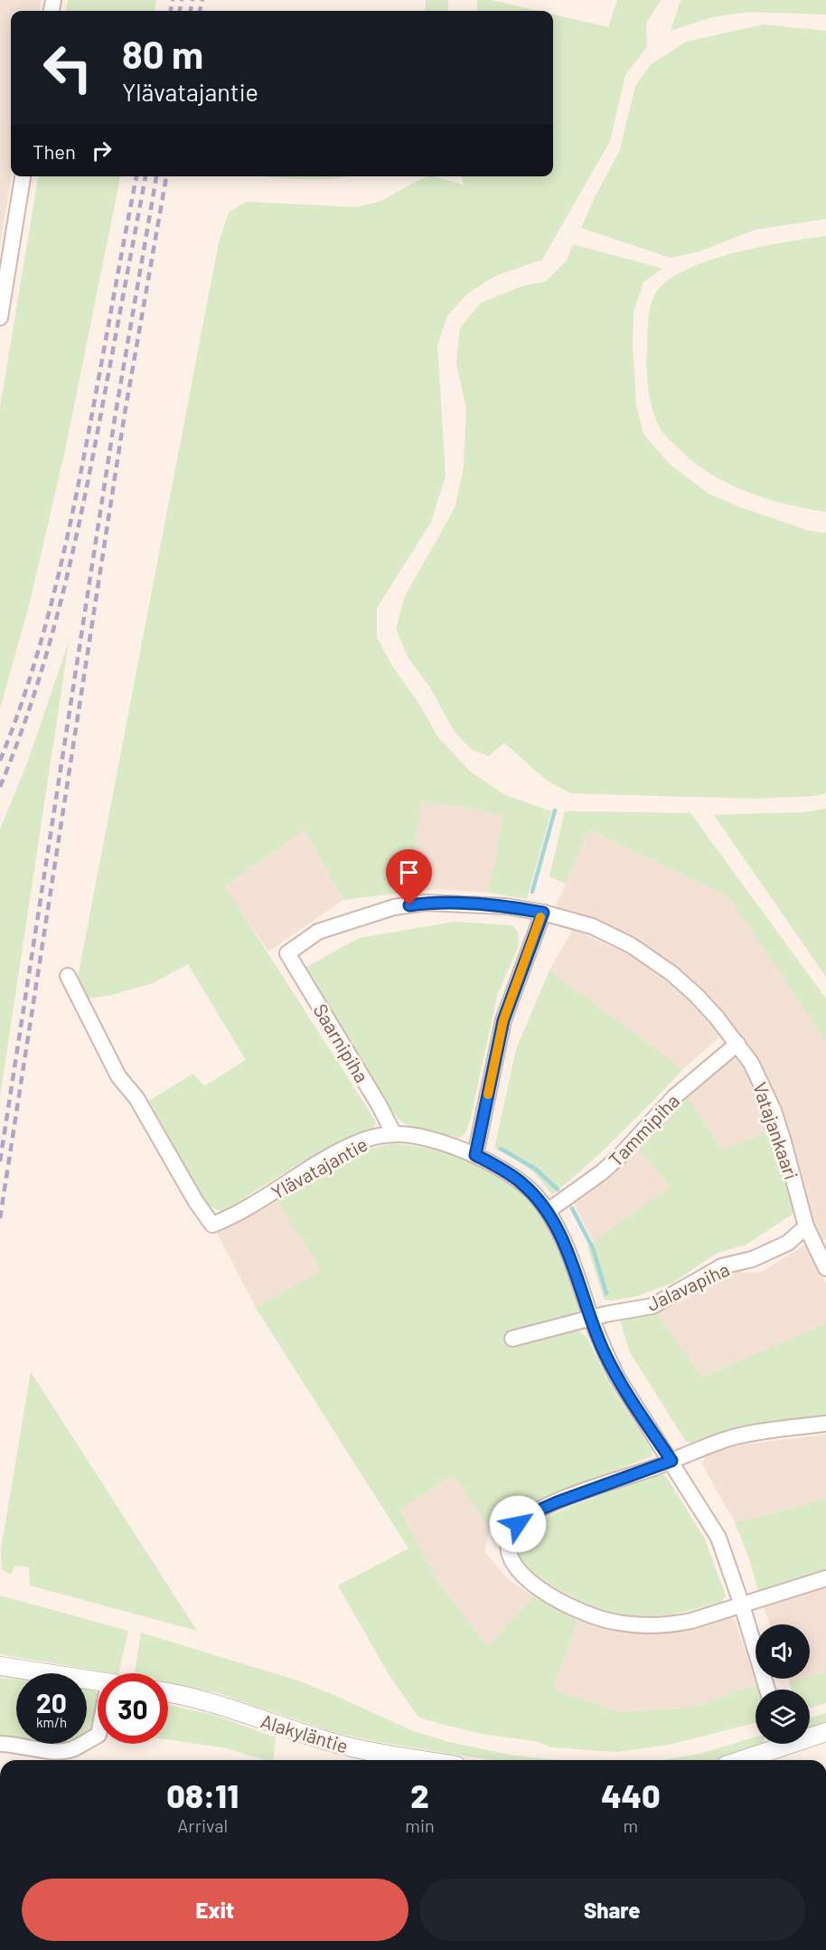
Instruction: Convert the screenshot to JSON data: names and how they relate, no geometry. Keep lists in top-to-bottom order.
{
  "streets": {
    "street": [
      "Saarnipiha",
      "Tammipiha",
      "Vatajankaari",
      "Ylävatajantie",
      "Jalavapiha",
      "Alakyläntie"
    ]
  },
  "crossings": [
    ["Saarnipiha", "Vatajankaari"],
    ["Saarnipiha", "Ylävatajantie"],
    ["Tammipiha", "Vatajankaari"],
    ["Tammipiha", "Ylävatajantie"],
    ["Vatajankaari", "Jalavapiha"],
    ["Ylävatajantie", "Jalavapiha"]
  ],
  "page": {
    "turn": ["80 m", "Ylävatajantie"],
    "then": "Then",
    "speed": "20 km/h",
    "limit": "30",
    "eta": [
      "08:11",
      "Arrival",
      "2",
      "min",
      "440",
      "m"
    ],
    "buttons": ["Exit", "Share"]
  }
}
